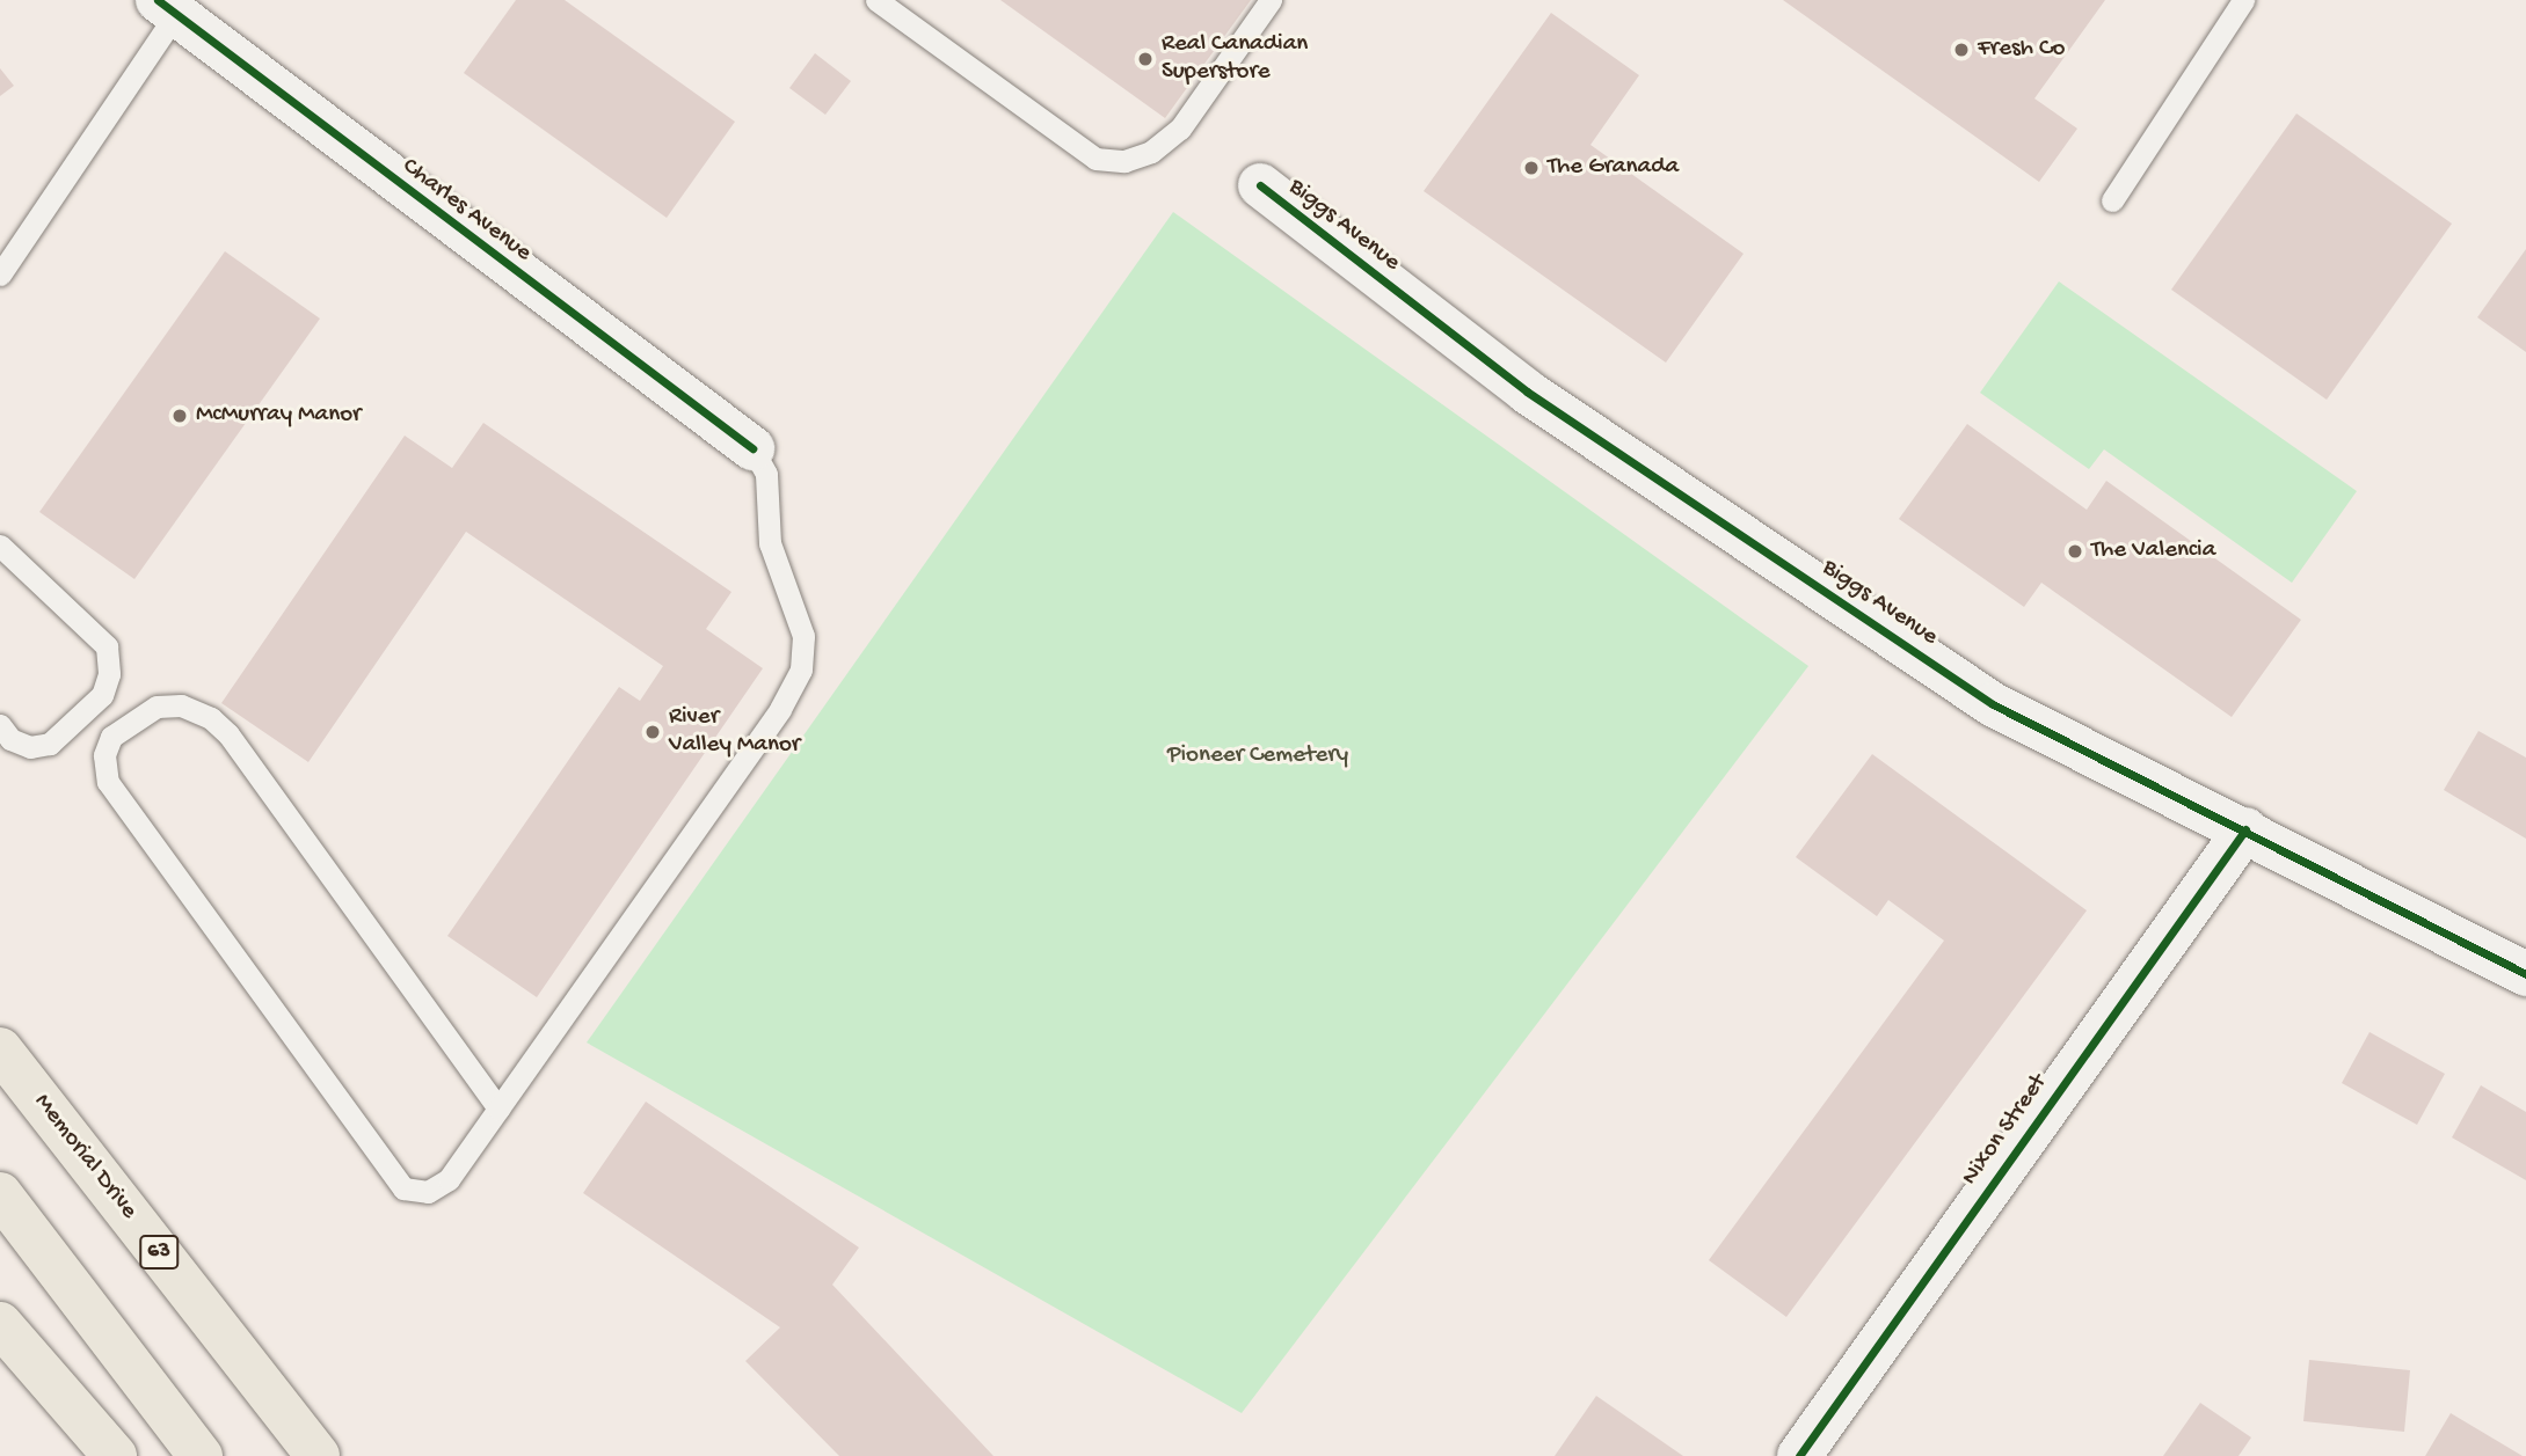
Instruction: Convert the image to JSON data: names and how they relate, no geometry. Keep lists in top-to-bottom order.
{
  "streets": {
    "highway": ["Memorial Drive", "63"],
    "street": ["Charles Avenue", "Biggs Avenue", "Nixon Street"]
  },
  "crossings": [
    ["Biggs Avenue", "Nixon Street"]
  ],
  "parks": ["Pioneer Cemetery"],
  "places": [
    "Fresh Co",
    "Real Canadian Superstore",
    "The Granada",
    "McMurray Manor",
    "The Valencia",
    "River Valley Manor"
  ]
}
